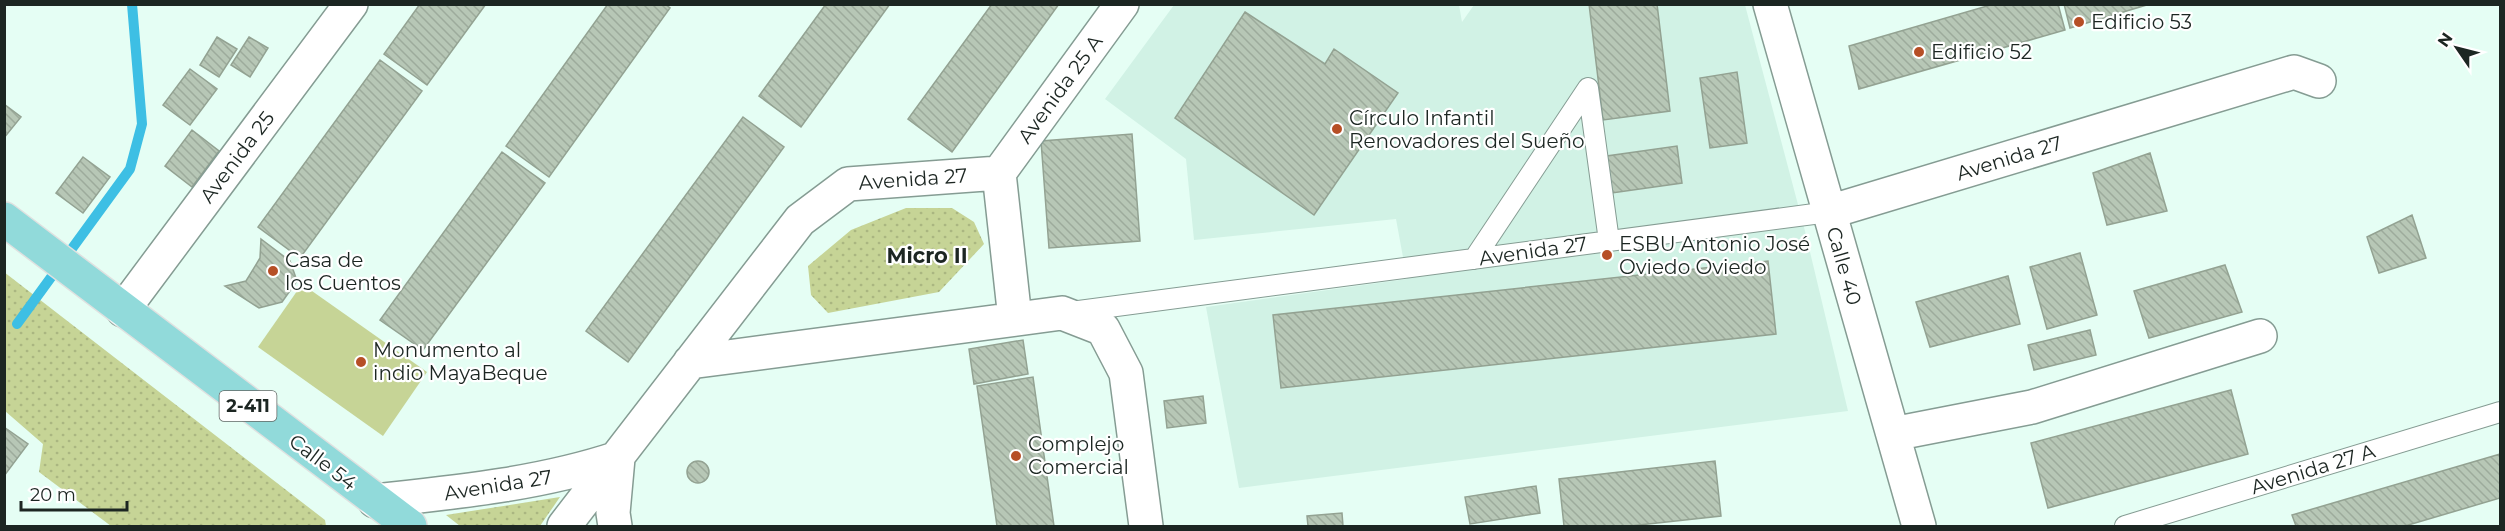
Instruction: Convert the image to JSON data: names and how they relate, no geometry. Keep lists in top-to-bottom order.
{
  "streets": {
    "main road": ["2-411", "Calle 54"],
    "street": [
      "Avenida 25 A",
      "Avenida 25",
      "Avenida 27",
      "Calle 40"
    ],
    "lane": ["Avenida 27 A"]
  },
  "crossings": [
    ["Avenida 25 A", "Avenida 27"],
    ["Avenida 25", "2-411"],
    ["Avenida 25", "Calle 54"],
    ["Avenida 27", "Calle 40"],
    ["Avenida 27", "Calle 54"],
    ["2-411", "Calle 54"]
  ],
  "districts": ["Micro II"],
  "places": [
    "Edificio 53",
    "Edificio 52",
    "Círculo Infantil Renovadores del Sueño",
    "ESBU Antonio José Oviedo Oviedo",
    "Casa de los Cuentos",
    "Monumento al indio MayaBeque",
    "Complejo Comercial"
  ],
  "scale_bar": "20 m",
  "north": "top left"
}
